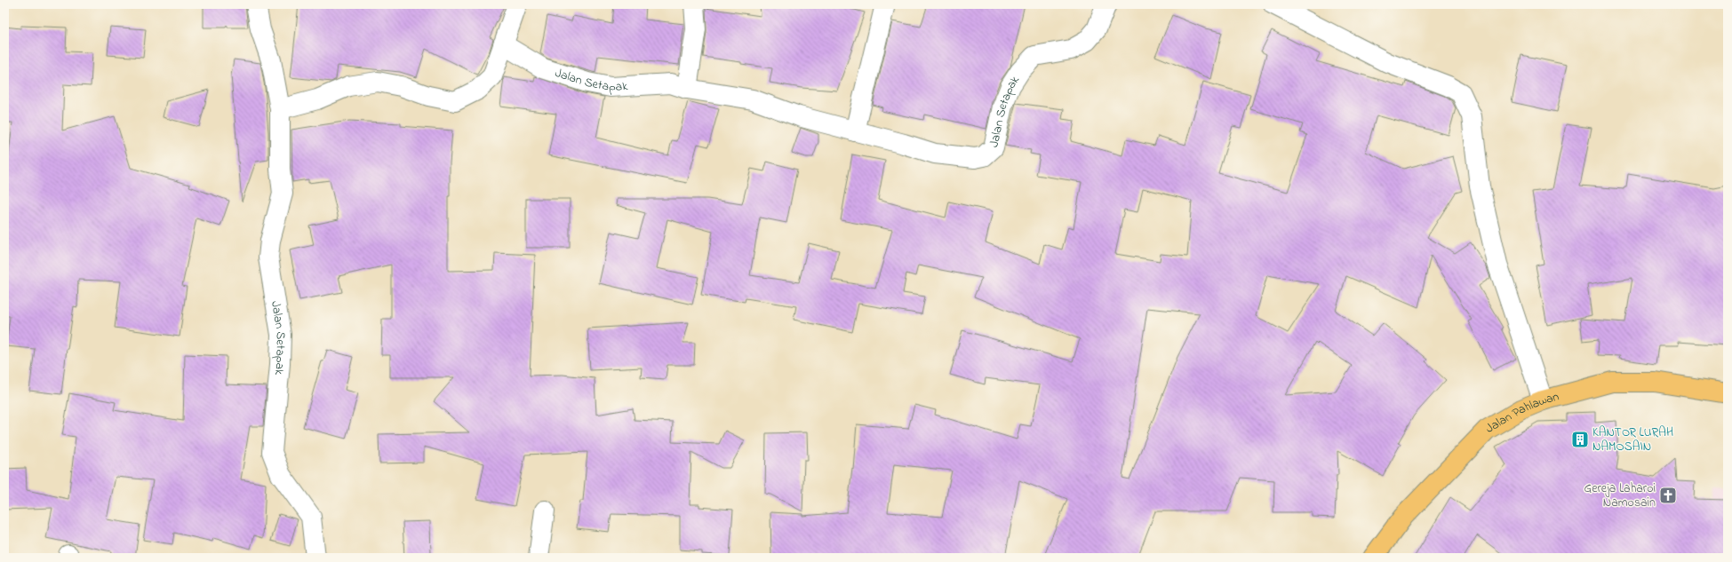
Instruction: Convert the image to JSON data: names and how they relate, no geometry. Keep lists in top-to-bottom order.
{
  "streets": {
    "highway": ["Jalan Pahlawan"],
    "street": ["Jalan Setapak"]
  },
  "places": {
    "building": ["KANTOR LURAH NAMOSAIN"],
    "church": ["Gereja Laharoi Namosain"]
  }
}
